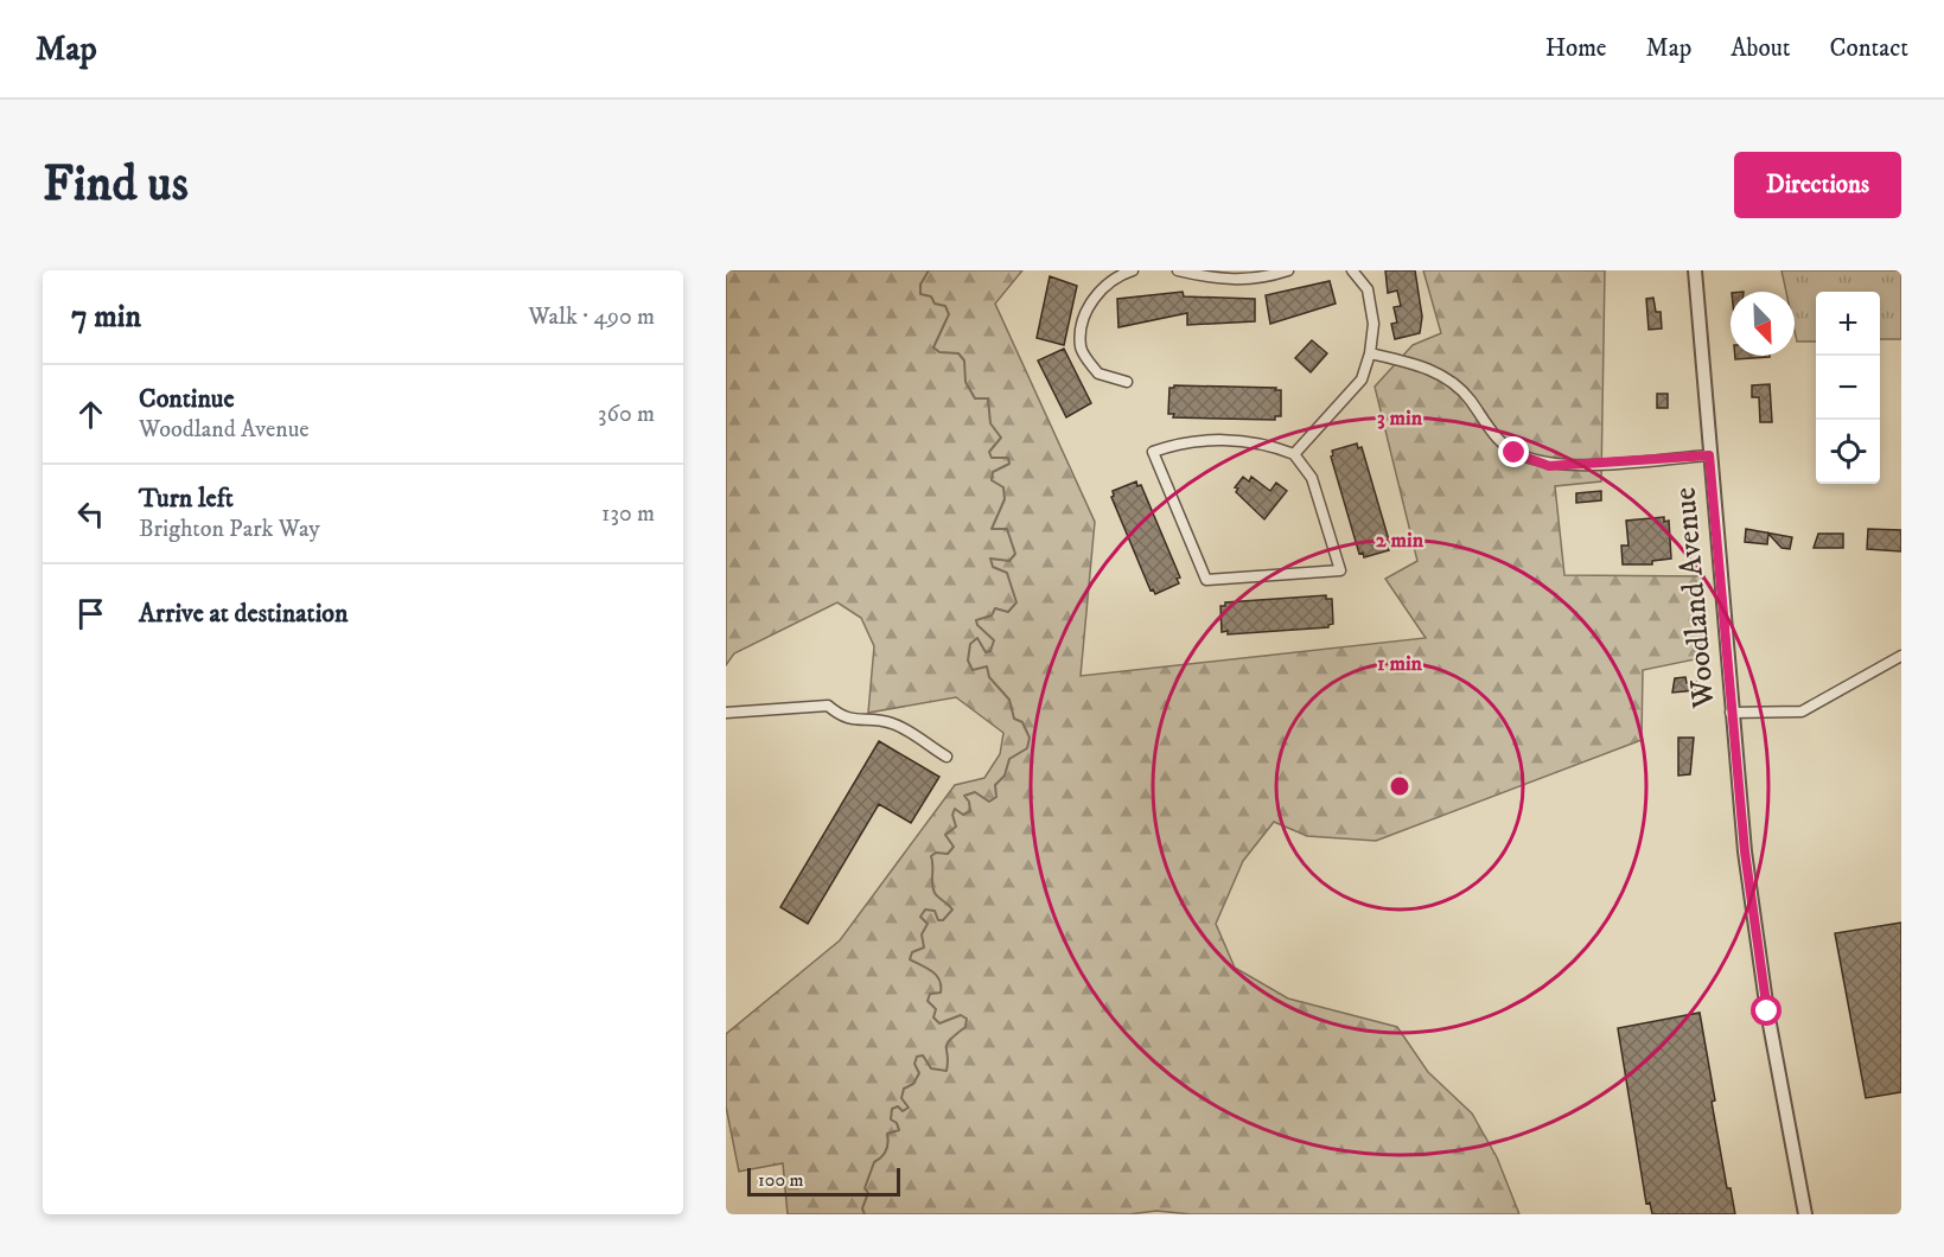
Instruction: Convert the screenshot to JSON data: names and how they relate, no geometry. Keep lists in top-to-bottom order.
{
  "streets": {
    "street": ["Woodland Avenue"]
  },
  "scale_bar": "100 m",
  "north": "bottom right",
  "page": {
    "header": "Map",
    "nav": [
      "Home",
      "Map",
      "About",
      "Contact"
    ],
    "buttons": "Directions",
    "title": "Find us",
    "heading": ["7 min", "Walk · 490 m"],
    "map_buttons": ["+", "−"],
    "list": [
      ["Continue", "Woodland Avenue", "360 m"],
      ["Turn left", "Brighton Park Way", "130 m"],
      "Arrive at destination"
    ],
    "scale": "100 m"
  },
  "rings": ["3 min", "2 min", "1 min"]
}
